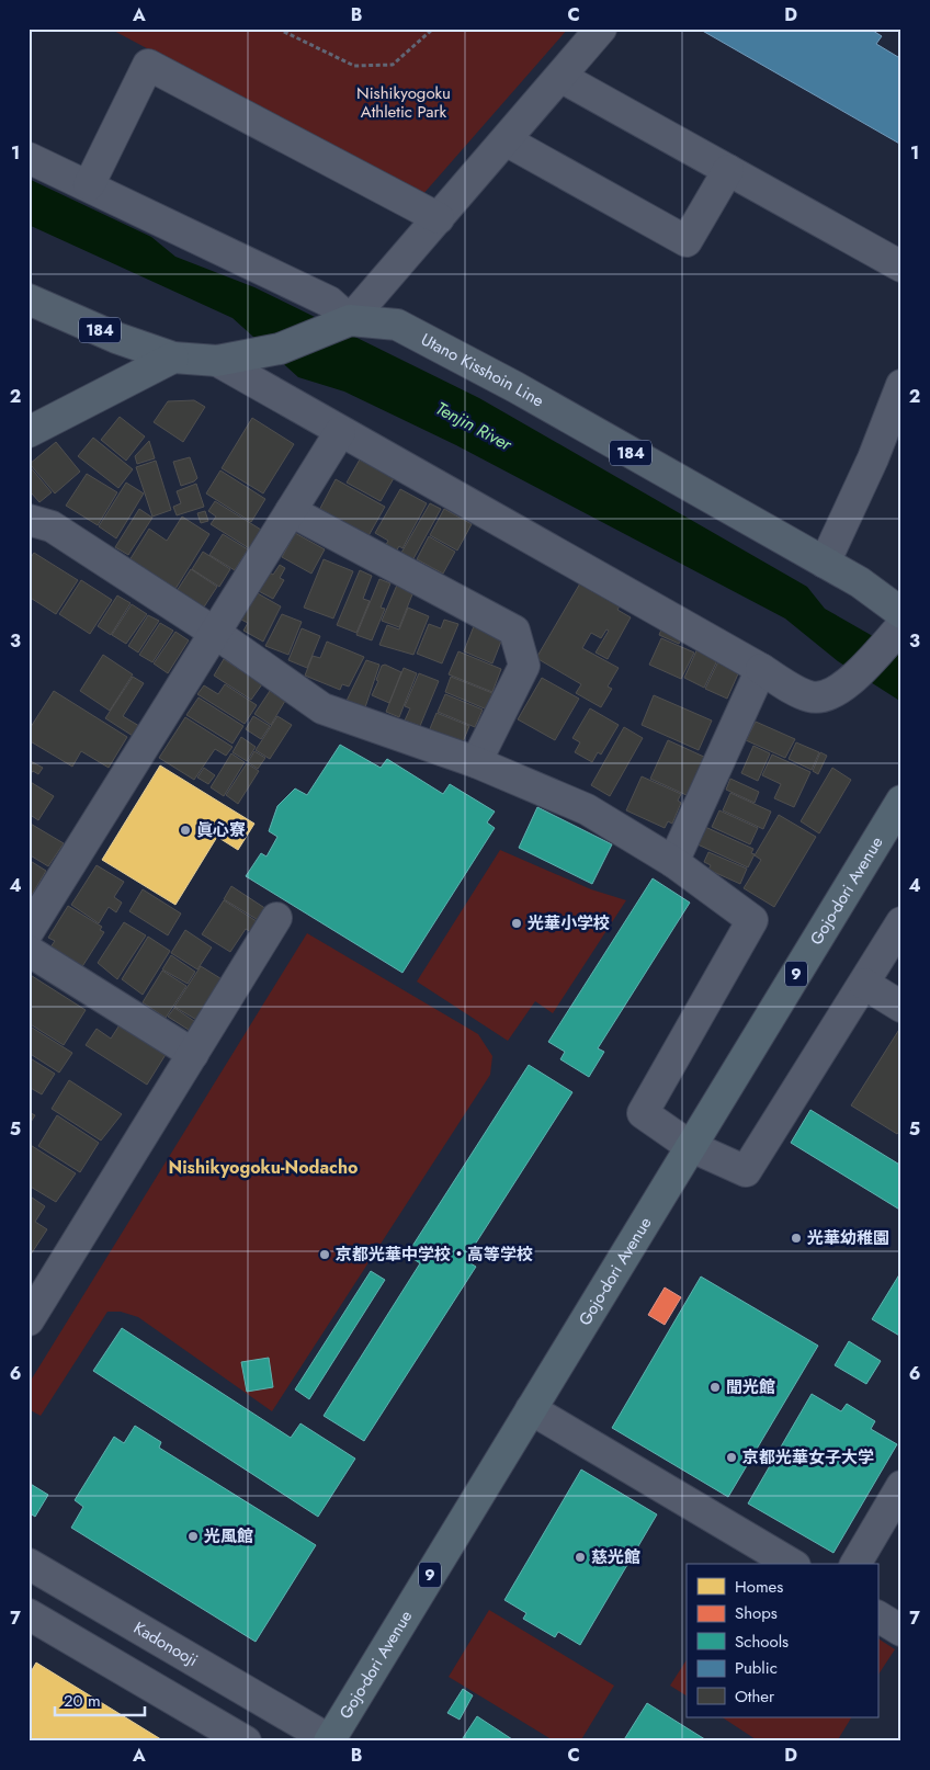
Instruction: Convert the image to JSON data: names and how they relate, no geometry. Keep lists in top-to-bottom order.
{
  "streets": {
    "highway": ["Gojo-dori Avenue", "9"],
    "main road": ["184", "Utano Kisshoin Line"],
    "street": ["Kadonooji"]
  },
  "crossings": [
    ["Gojo-dori Avenue", "Kadonooji"]
  ],
  "districts": ["Nishikyogoku-Nodacho"],
  "water": ["Tenjin River"],
  "parks": ["Nishikyogoku Athletic Park"],
  "places": [
    "眞心寮",
    "光華小学校",
    "光華幼稚園",
    "京都光華中学校・高等学校",
    "聞光館",
    "京都光華女子大学",
    "光風館",
    "慈光館"
  ],
  "legend": [
    "Homes",
    "Shops",
    "Schools",
    "Public",
    "Other"
  ],
  "scale_bar": "20 m",
  "grid": {
    "columns": [
      "A",
      "B",
      "C",
      "D"
    ],
    "rows": [
      "1",
      "2",
      "3",
      "4",
      "5",
      "6",
      "7"
    ]
  }
}
